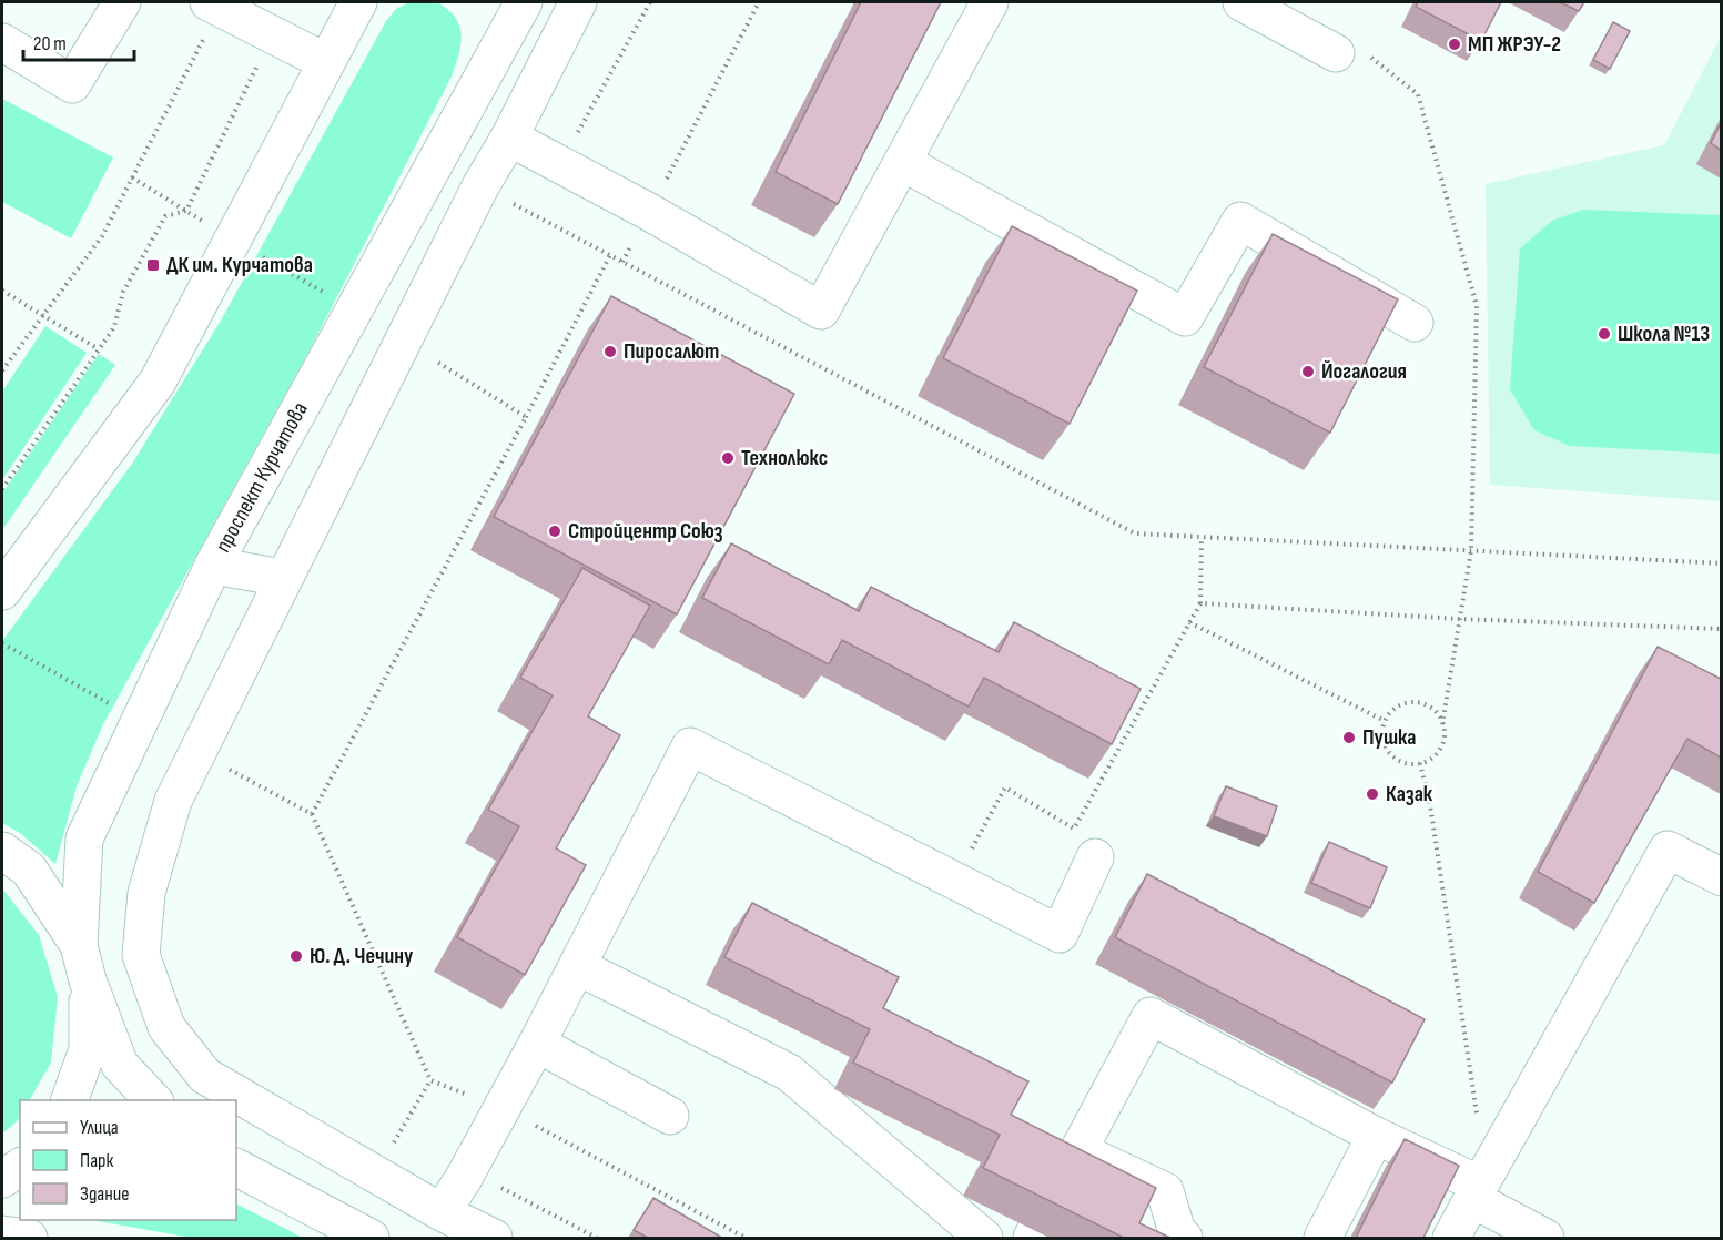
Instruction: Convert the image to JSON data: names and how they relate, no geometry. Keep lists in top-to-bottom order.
{
  "streets": {
    "main road": ["проспект Курчатова"]
  },
  "places": {
    "other": [
      "МП ЖРЭУ-2",
      "Школа №13",
      "Пиросалют",
      "Йогалогия",
      "Технолюкс",
      "Стройцентр Союз",
      "Пушка",
      "Казак",
      "Ю. Д. Чечину"
    ],
    "transit": ["ДК им. Курчатова"]
  },
  "legend": ["Улица", "Парк", "Здание"],
  "scale_bar": "20 m"
}
